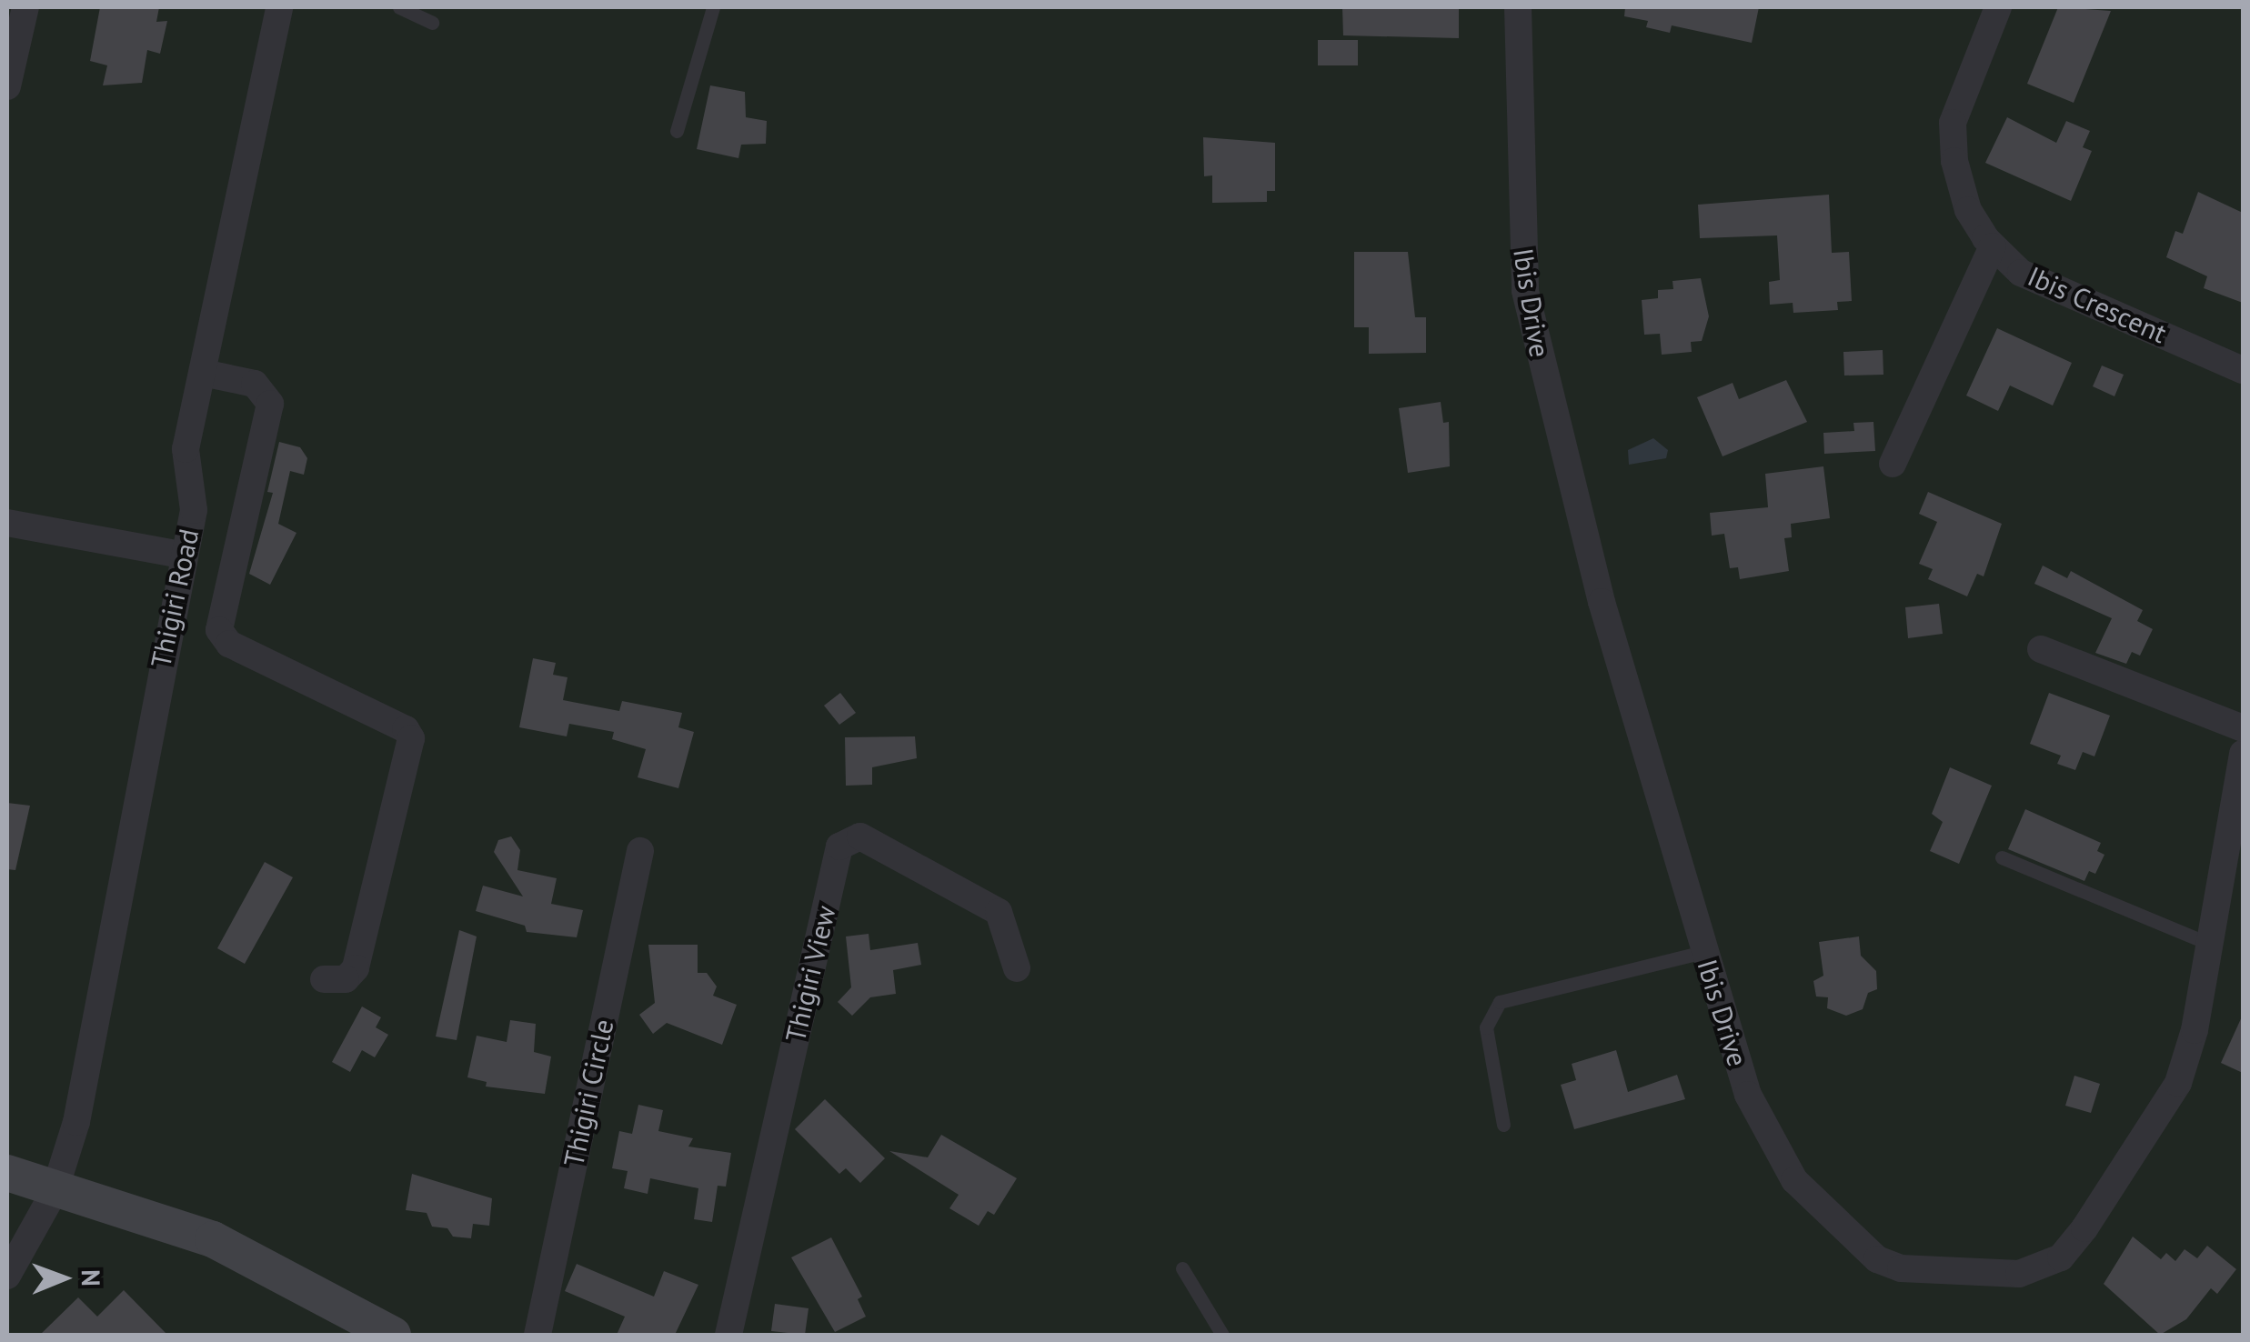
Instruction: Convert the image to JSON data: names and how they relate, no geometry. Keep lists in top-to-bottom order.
{
  "streets": {
    "street": [
      "Ibis Drive",
      "Ibis Crescent",
      "Thigiri Road",
      "Thigiri View",
      "Thigiri Circle"
    ]
  },
  "north": "right"
}
